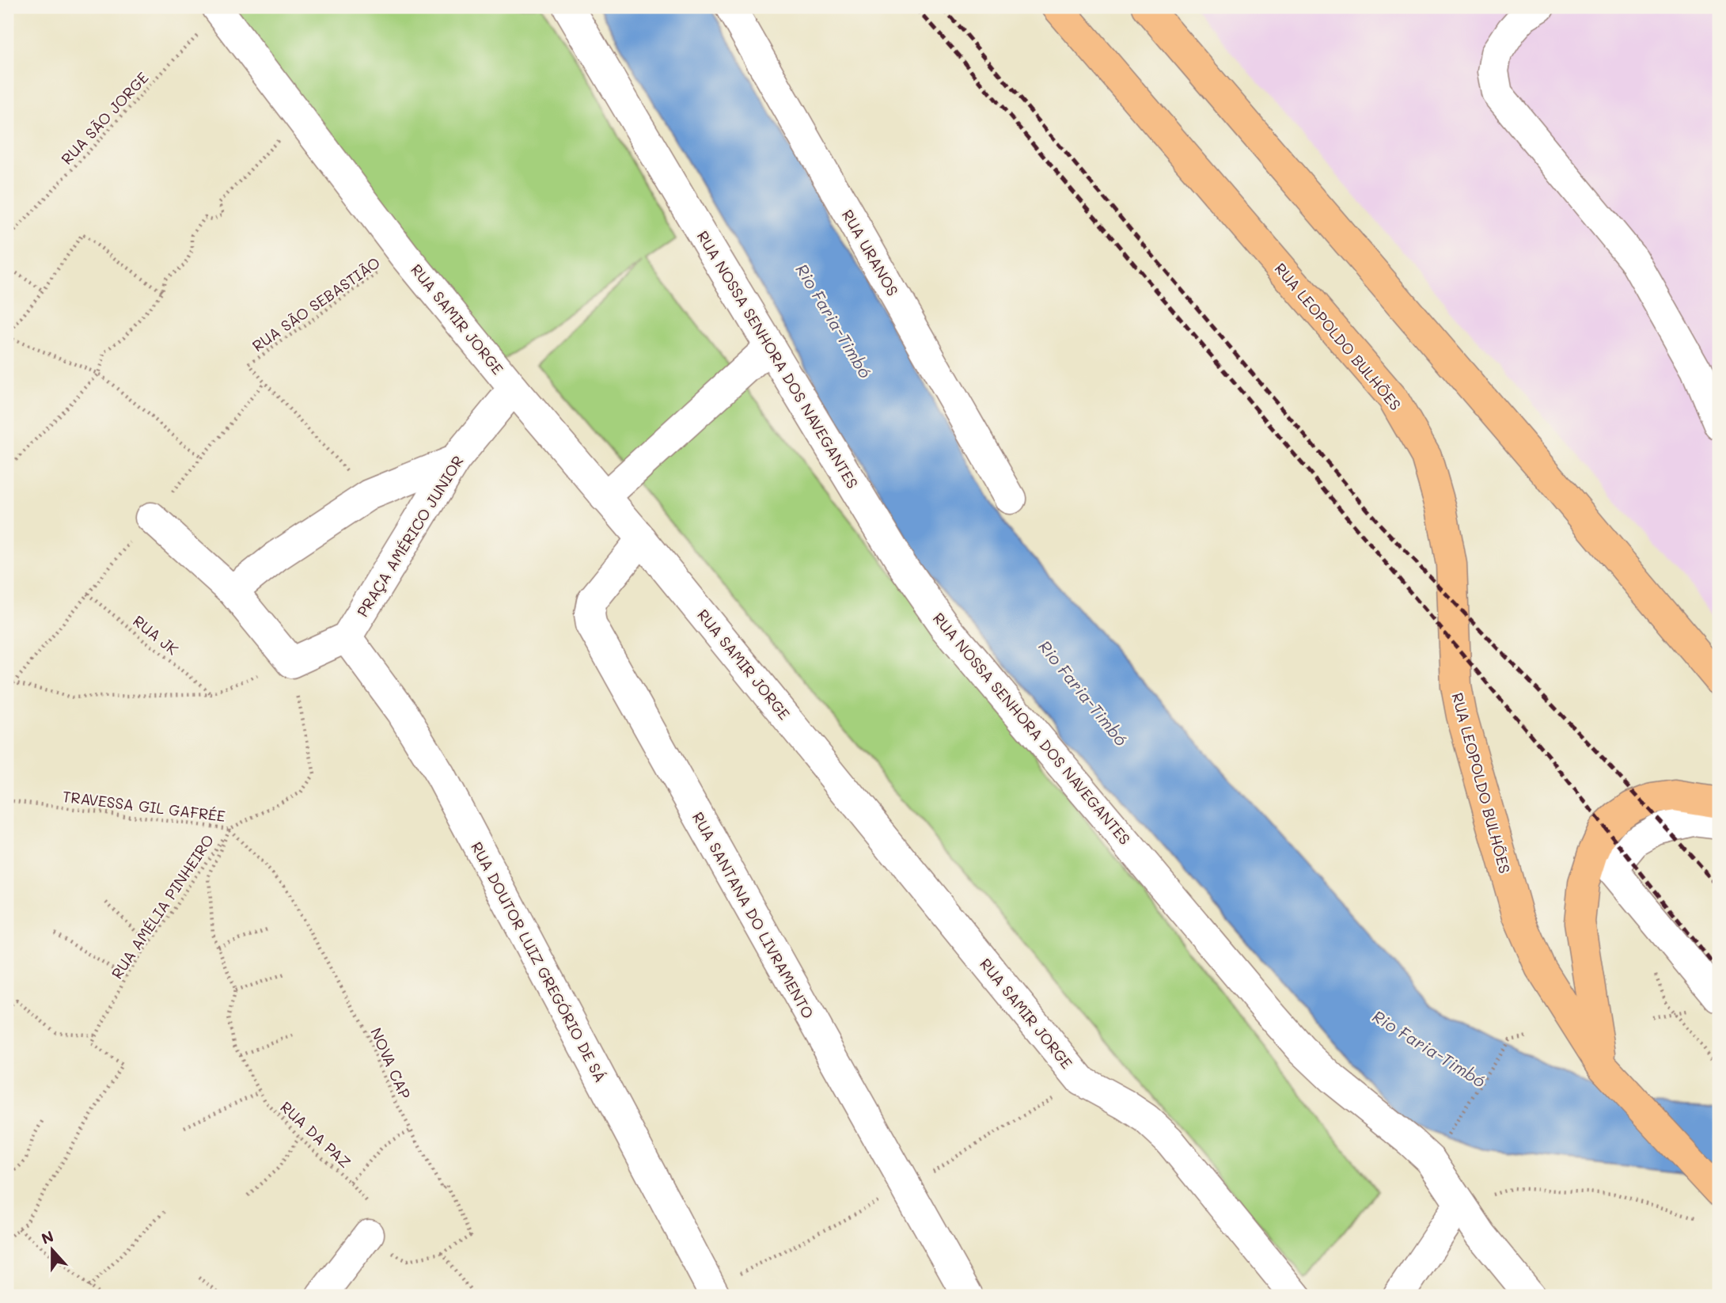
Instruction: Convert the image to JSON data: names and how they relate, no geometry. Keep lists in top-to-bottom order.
{
  "streets": {
    "main road": ["RUA LEOPOLDO BULHÕES"],
    "street": [
      "RUA URANOS",
      "RUA SAMIR JORGE",
      "RUA NOSSA SENHORA DOS NAVEGANTES",
      "PRAÇA AMÉRICO JUNIOR",
      "RUA SANTANA DO LIVRAMENTO",
      "RUA DOUTOR LUIZ GREGÓRIO DE SÁ"
    ],
    "path": [
      "RUA SÃO JORGE",
      "RUA SÃO SEBASTIÃO",
      "RUA JK",
      "TRAVESSA GIL GAFRÉE",
      "RUA AMÉLIA PINHEIRO",
      "NOVA CAP",
      "RUA DA PAZ"
    ]
  },
  "crossings": [
    ["RUA SÃO JORGE", "RUA SAMIR JORGE"],
    ["RUA SÃO SEBASTIÃO", "RUA SAMIR JORGE"],
    ["RUA SAMIR JORGE", "PRAÇA AMÉRICO JUNIOR"],
    ["RUA SAMIR JORGE", "RUA SANTANA DO LIVRAMENTO"],
    ["PRAÇA AMÉRICO JUNIOR", "RUA DOUTOR LUIZ GREGÓRIO DE SÁ"],
    ["TRAVESSA GIL GAFRÉE", "RUA AMÉLIA PINHEIRO"],
    ["TRAVESSA GIL GAFRÉE", "NOVA CAP"],
    ["RUA AMÉLIA PINHEIRO", "NOVA CAP"]
  ],
  "water": ["Rio Faria-Timbó"],
  "north": "top"
}
